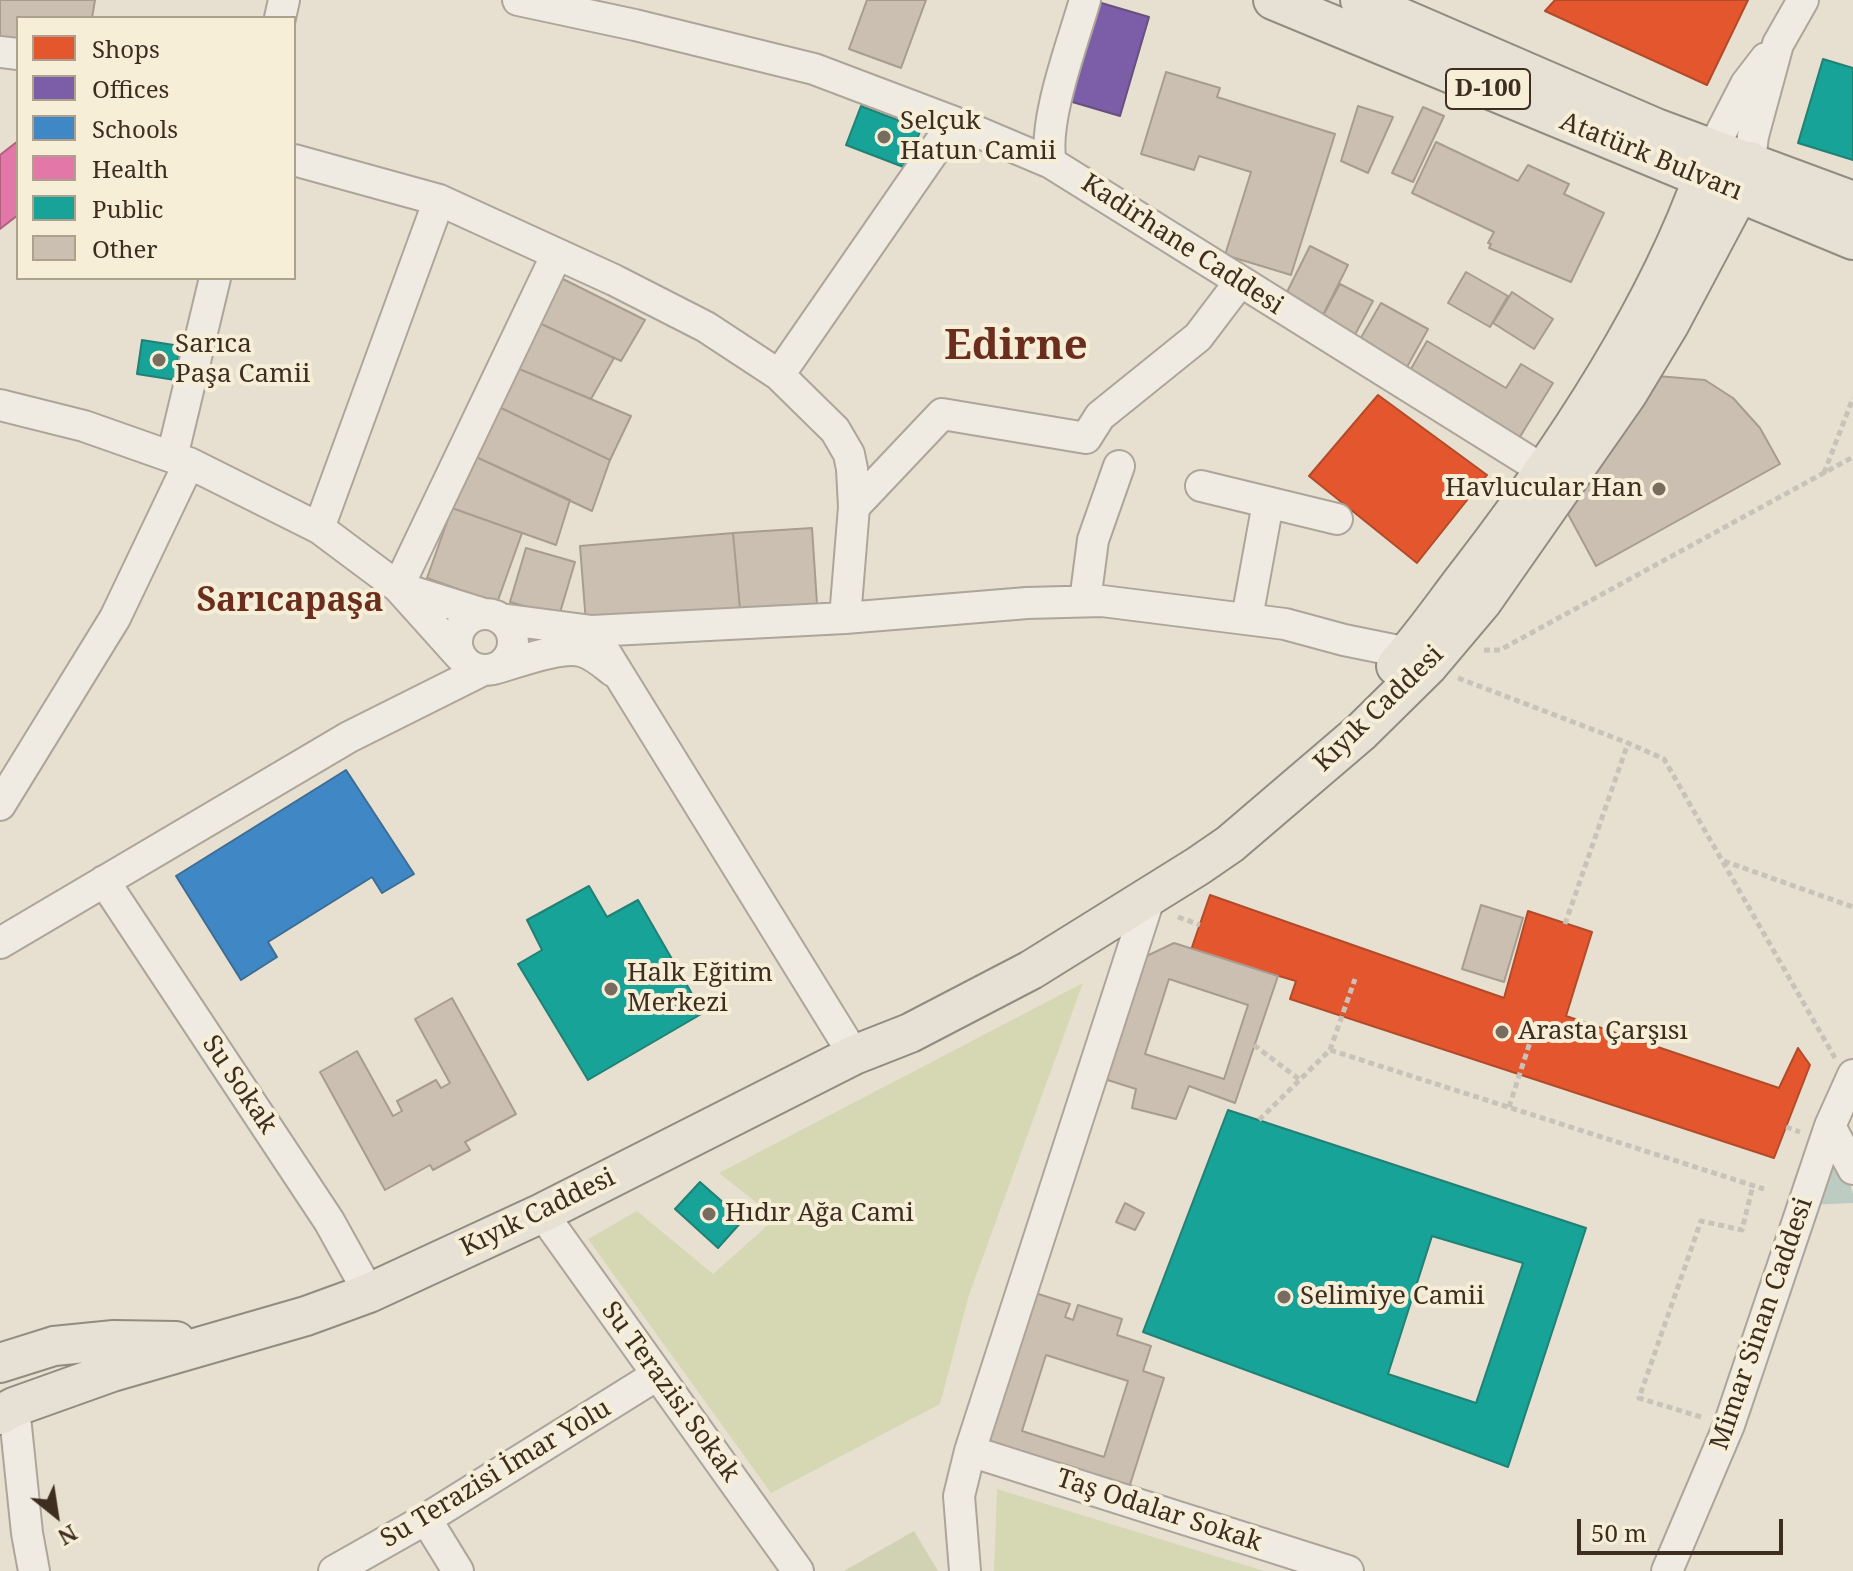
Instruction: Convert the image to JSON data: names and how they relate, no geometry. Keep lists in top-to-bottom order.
{
  "streets": {
    "main road": ["D-100", "Atatürk Bulvarı", "Kıyık Caddesi"],
    "street": [
      "Kadirhane Caddesi",
      "Su Sokak",
      "Mimar Sinan Caddesi",
      "Su Terazisi Sokak",
      "Su Terazisi İmar Yolu",
      "Taş Odalar Sokak"
    ]
  },
  "crossings": [
    ["Atatürk Bulvarı", "Kıyık Caddesi"],
    ["Kadirhane Caddesi", "Kıyık Caddesi"],
    ["Kıyık Caddesi", "Su Sokak"],
    ["Kıyık Caddesi", "Su Terazisi Sokak"],
    ["Su Terazisi Sokak", "Su Terazisi İmar Yolu"]
  ],
  "districts": ["Edirne", "Sarıcapaşa"],
  "places": [
    "Selçuk Hatun Camii",
    "Sarıca Paşa Camii",
    "Havlucular Han",
    "Halk Eğitim Merkezi",
    "Arasta Çarşısı",
    "Hıdır Ağa Cami",
    "Selimiye Camii"
  ],
  "legend": [
    "Shops",
    "Offices",
    "Schools",
    "Health",
    "Public",
    "Other"
  ],
  "scale_bar": "50 m",
  "north": "bottom right"
}
